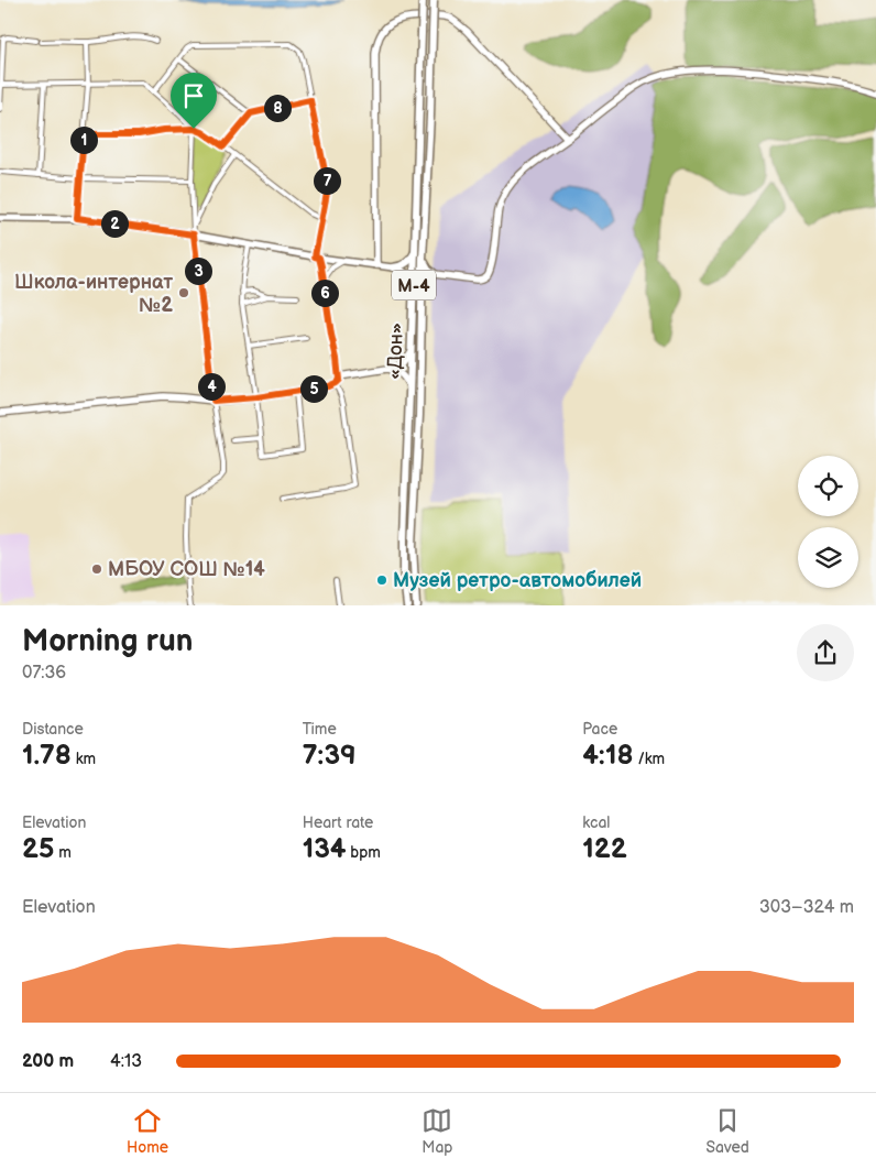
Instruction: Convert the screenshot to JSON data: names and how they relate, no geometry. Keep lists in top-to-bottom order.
{
  "streets": {
    "highway": ["М-4", "«Дон»"]
  },
  "places": ["Школа-интернат №2", "МБОУ СОШ №14", "Музей ретро-автомобилей"],
  "page": {
    "pins": [
      "8",
      "1",
      "7",
      "2",
      "3",
      "6",
      "4",
      "5"
    ],
    "heading": ["Morning run", "07:36"],
    "stats": [
      ["Distance", "1.78 km"],
      ["Time", "7:39"],
      ["Pace", "4:18 /km"],
      ["Elevation", "25 m"],
      ["Heart rate", "134 bpm"],
      ["kcal", "122"]
    ],
    "chart": ["Elevation", "303–324 m"],
    "list": [
      {
        "name": "200 m",
        "note": "4:13"
      }
    ],
    "tabs": ["Home", "Map", "Saved"]
  }
}
